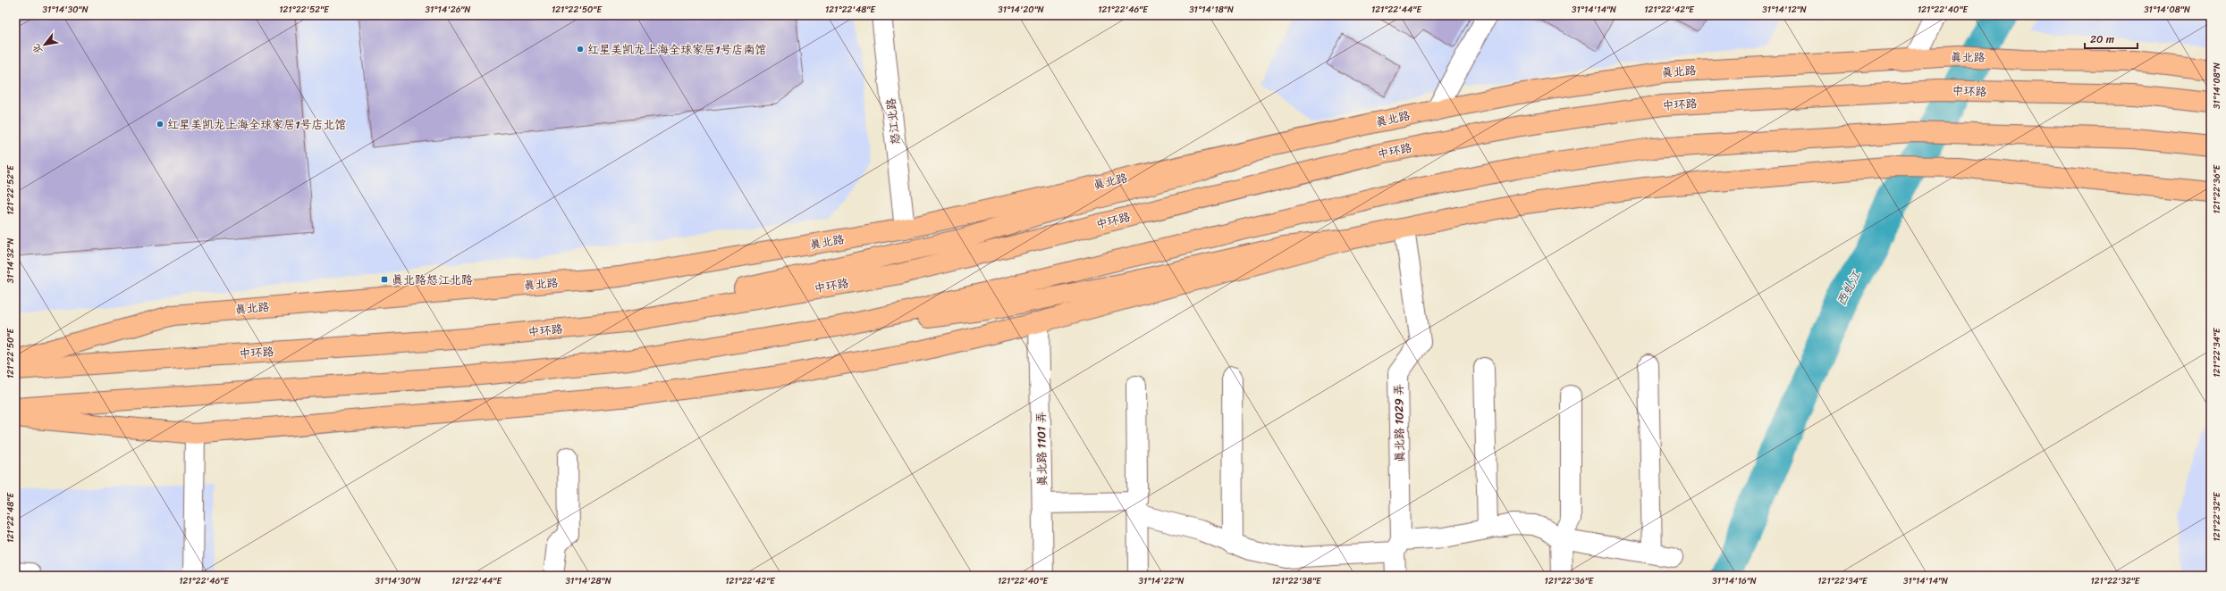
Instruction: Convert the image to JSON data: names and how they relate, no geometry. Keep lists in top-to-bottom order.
{
  "streets": {
    "main road": ["真北路", "中环路"],
    "street": ["怒江北路", "真北路 1029 弄", "真北路 1101 弄"]
  },
  "crossings": [
    ["真北路", "怒江北路"]
  ],
  "water": ["西虬江"],
  "places": {
    "other": ["红星美凯龙上海全球家居1号店南馆", "红星美凯龙上海全球家居1号店北馆"],
    "transit": ["真北路怒江北路"]
  },
  "scale_bar": "20 m",
  "north": "bottom left",
  "coordinates": [
    "31°14'30\"N",
    "121°22'52\"E",
    "31°14'26\"N",
    "121°22'50\"E",
    "121°22'48\"E",
    "31°14'20\"N",
    "121°22'46\"E",
    "31°14'18\"N",
    "121°22'44\"E",
    "31°14'14\"N",
    "121°22'42\"E",
    "31°14'12\"N",
    "121°22'40\"E",
    "31°14'08\"N",
    "121°22'36\"E",
    "31°14'32\"N",
    "121°22'34\"E",
    "121°22'32\"E",
    "31°14'28\"N",
    "31°14'22\"N",
    "121°22'38\"E",
    "31°14'16\"N"
  ]
}
